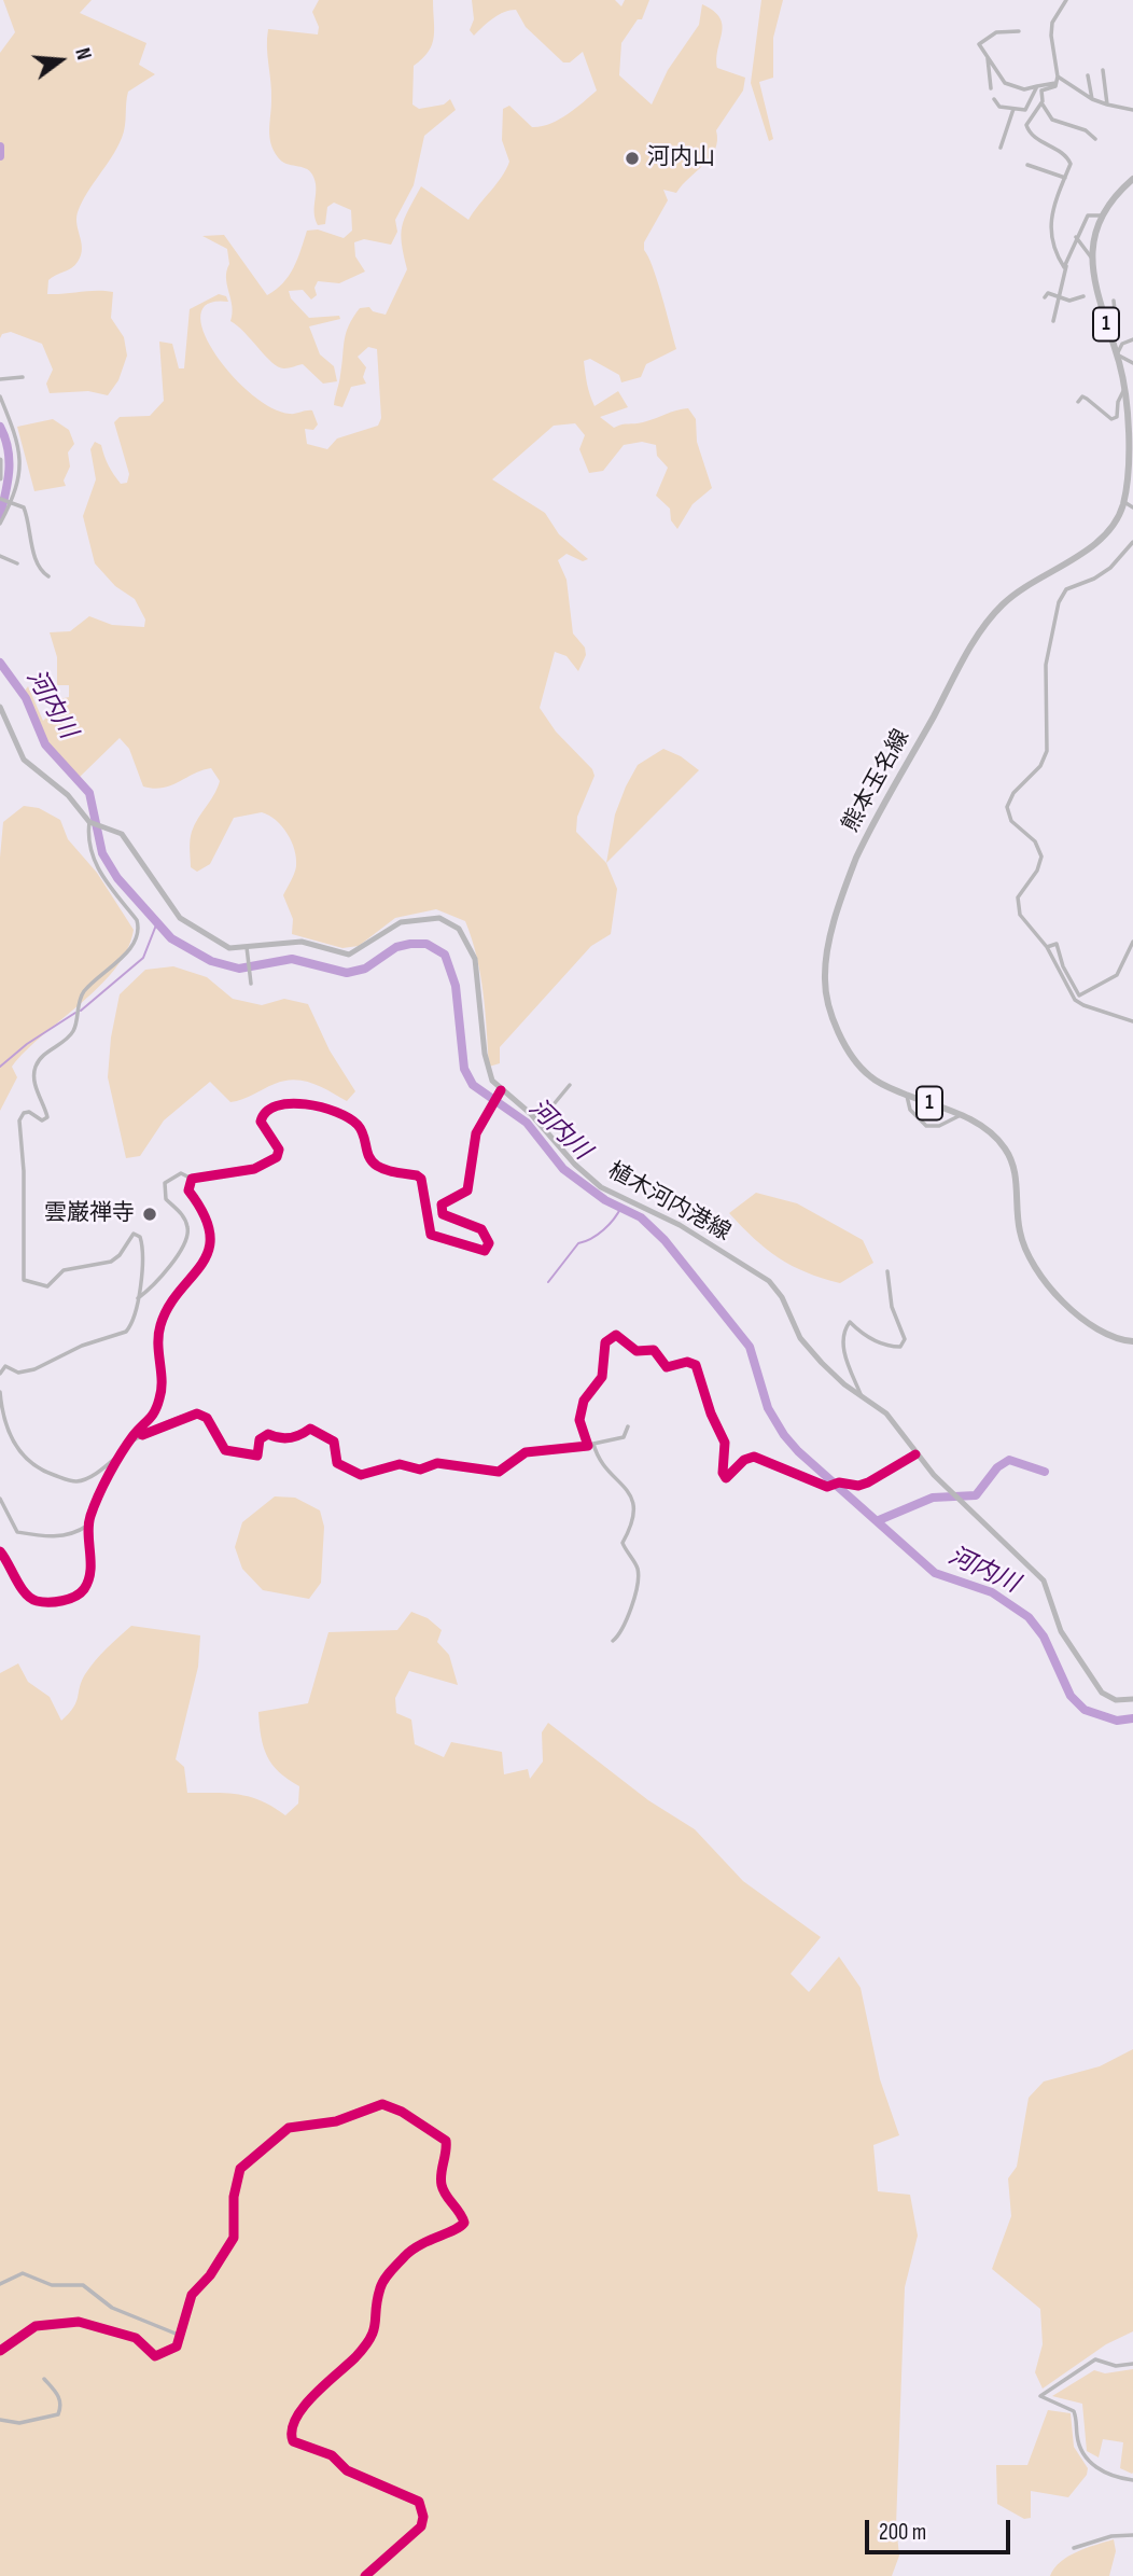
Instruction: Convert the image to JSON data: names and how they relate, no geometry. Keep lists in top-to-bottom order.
{
  "streets": {
    "main road": ["1", "熊本玉名線", "植木河内港線"]
  },
  "water": ["河内川"],
  "places": ["河内山", "雲巌禅寺"],
  "scale_bar": "200 m",
  "north": "right"
}
